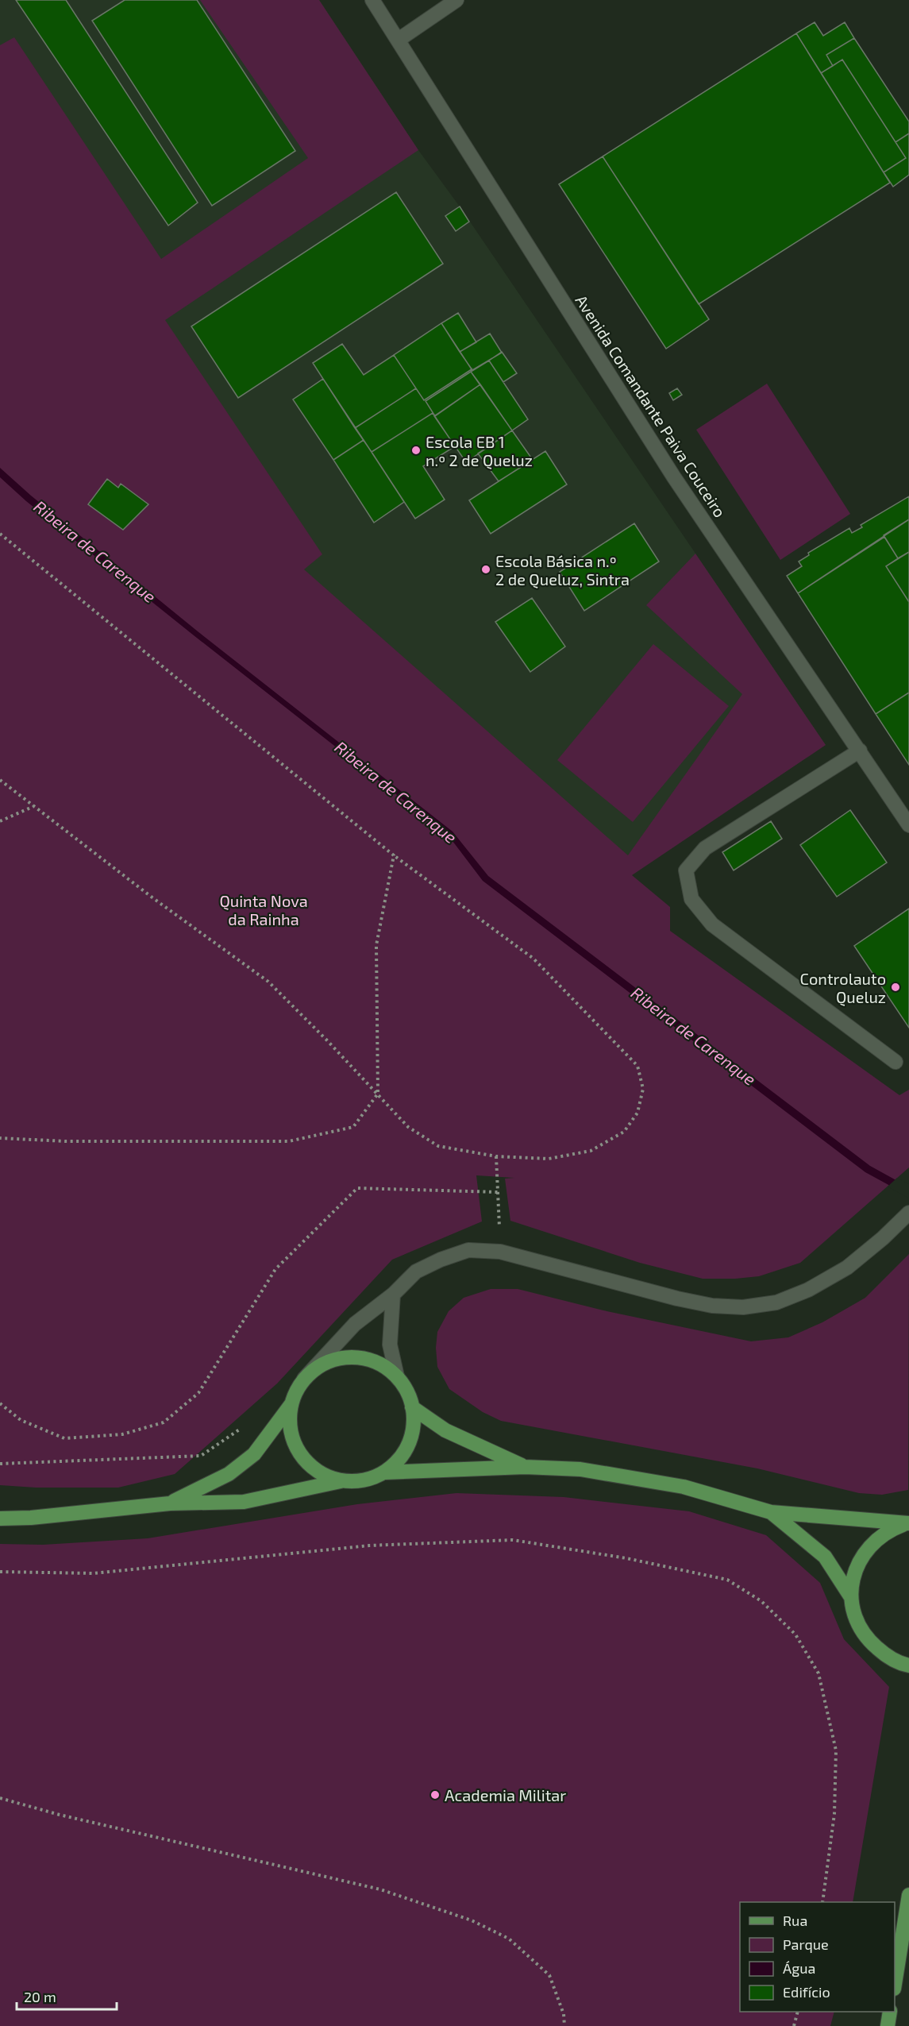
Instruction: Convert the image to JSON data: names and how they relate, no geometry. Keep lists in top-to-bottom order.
{
  "streets": {
    "street": ["Avenida Comandante Paiva Couceiro"]
  },
  "water": ["Ribeira de Carenque"],
  "parks": ["Quinta Nova da Rainha"],
  "places": [
    "Escola EB 1 n.º 2 de Queluz",
    "Escola Básica n.º 2 de Queluz, Sintra",
    "Controlauto Queluz",
    "Academia Militar"
  ],
  "legend": [
    "Rua",
    "Parque",
    "Água",
    "Edifício"
  ],
  "scale_bar": "20 m"
}
